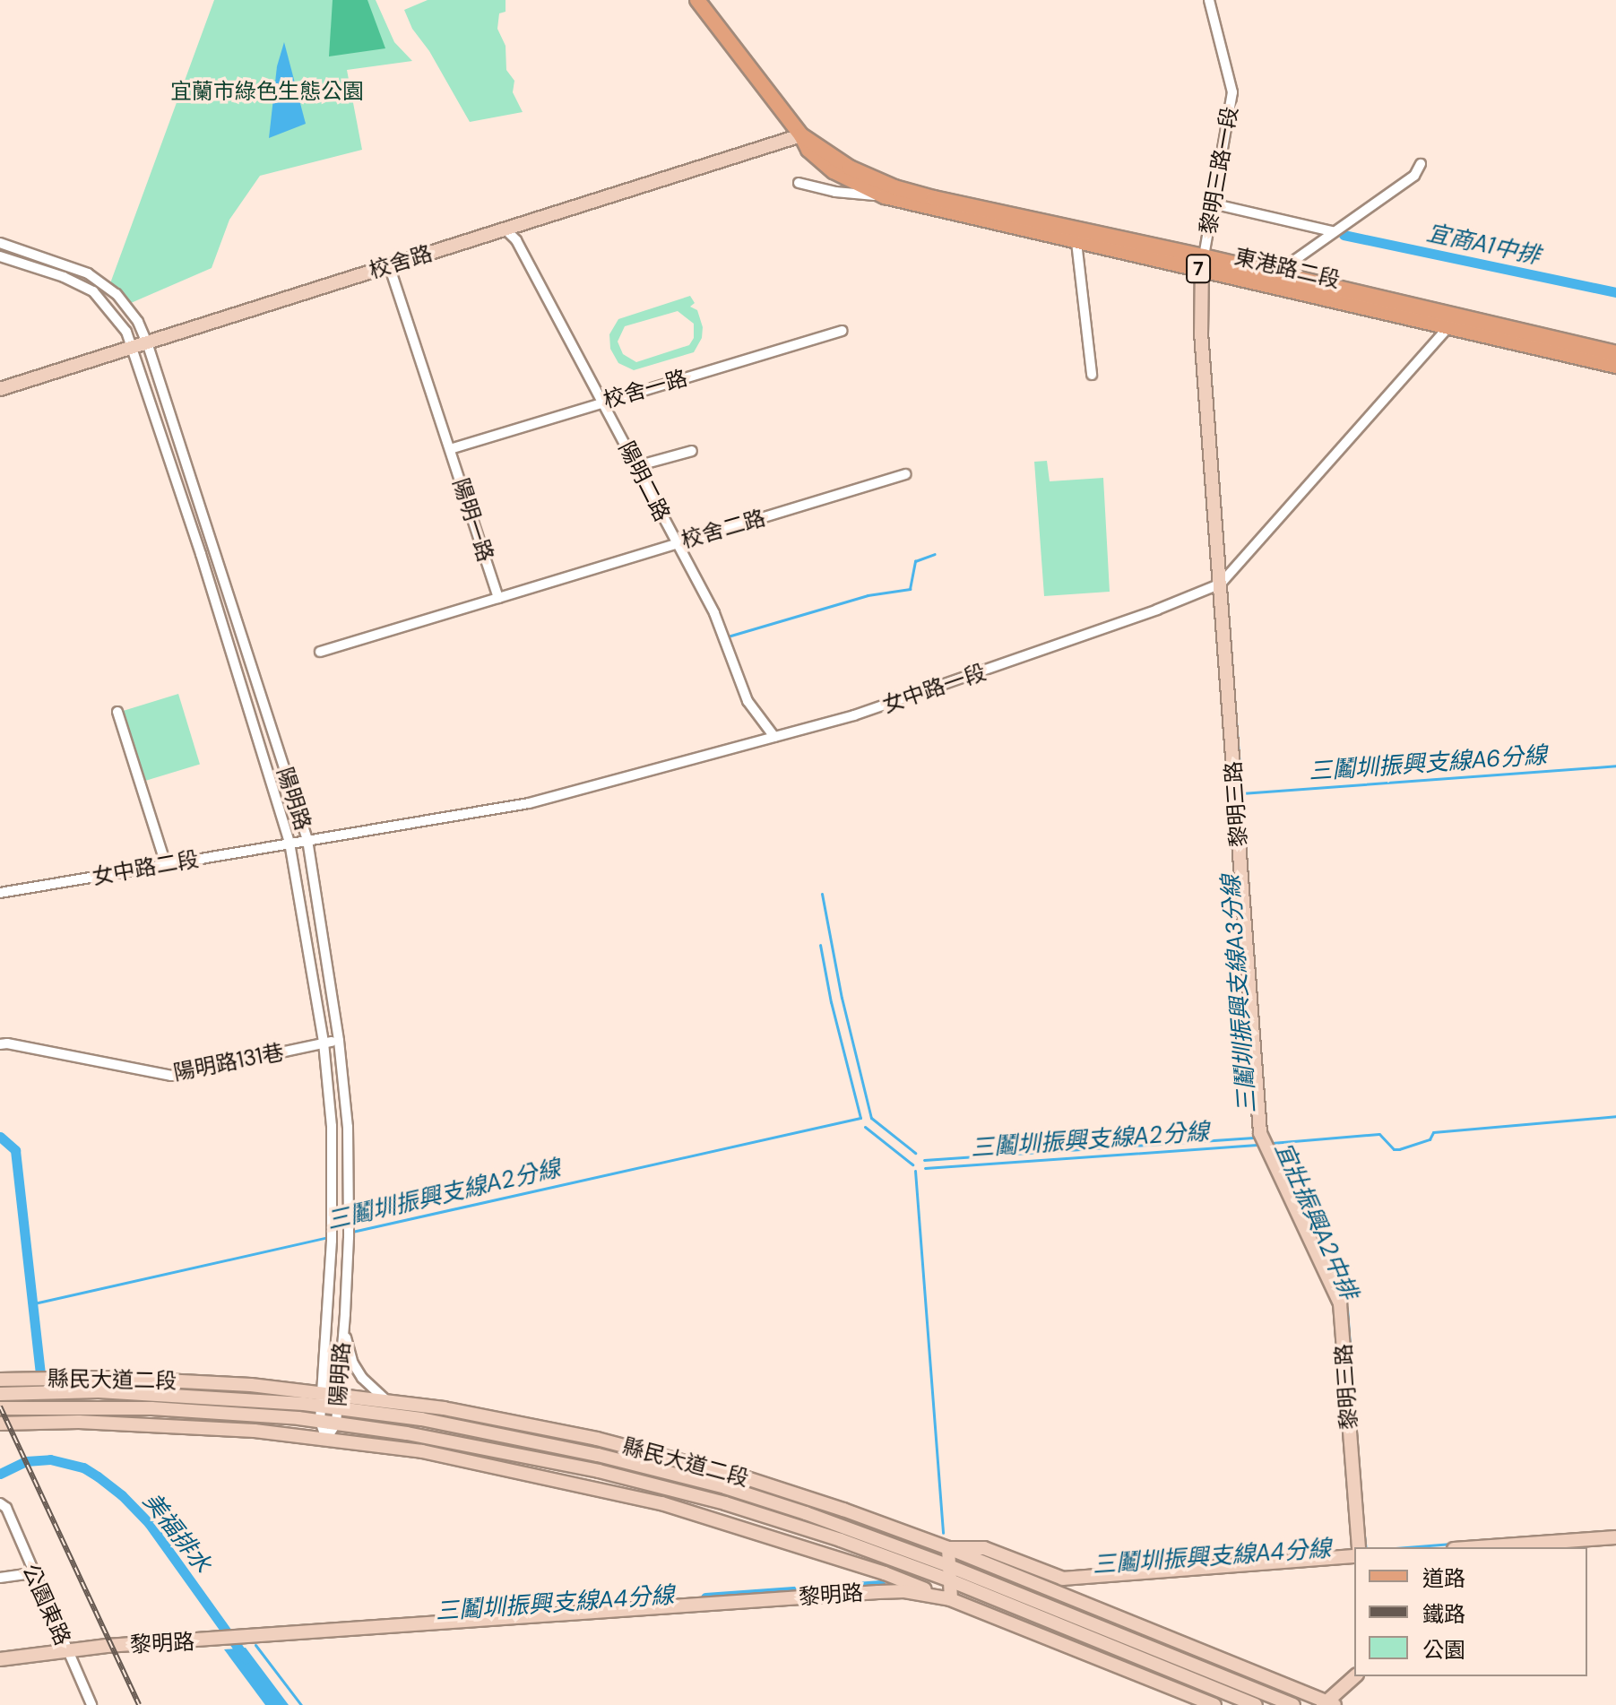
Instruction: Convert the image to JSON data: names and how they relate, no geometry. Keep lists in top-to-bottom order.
{
  "streets": {
    "main road": ["東港路二段", "7"],
    "street": [
      "黎明三路一段",
      "校舍路",
      "校舍一路",
      "陽明二路",
      "陽明一路",
      "校舍二路",
      "女中路一段",
      "陽明路",
      "黎明三路",
      "女中路二段",
      "陽明路131巷",
      "縣民大道二段",
      "黎明路",
      "公園東路"
    ]
  },
  "crossings": [
    ["黎明三路一段", "東港路二段"],
    ["黎明三路一段", "黎明三路"],
    ["校舍路", "東港路二段"],
    ["校舍路", "陽明二路"],
    ["校舍路", "陽明一路"],
    ["校舍路", "陽明路"],
    ["東港路二段", "女中路一段"],
    ["東港路二段", "黎明三路"],
    ["校舍一路", "陽明二路"],
    ["校舍一路", "陽明一路"],
    ["陽明二路", "校舍二路"],
    ["陽明二路", "女中路一段"],
    ["陽明一路", "校舍二路"],
    ["女中路一段", "陽明路"],
    ["女中路一段", "黎明三路"],
    ["女中路一段", "女中路二段"],
    ["陽明路", "女中路二段"],
    ["陽明路", "陽明路131巷"],
    ["陽明路", "縣民大道二段"],
    ["縣民大道二段", "黎明路"],
    ["黎明路", "公園東路"]
  ],
  "water": [
    "宜商A1中排",
    "三鬮圳振興支線A6分線",
    "三鬮圳振興支線A3分線",
    "三鬮圳振興支線A2分線",
    "宜壯振興A2中排",
    "美福排水",
    "三鬮圳振興支線A4分線"
  ],
  "parks": ["宜蘭市綠色生態公園"],
  "legend": ["道路", "鐵路", "公園"]
}
